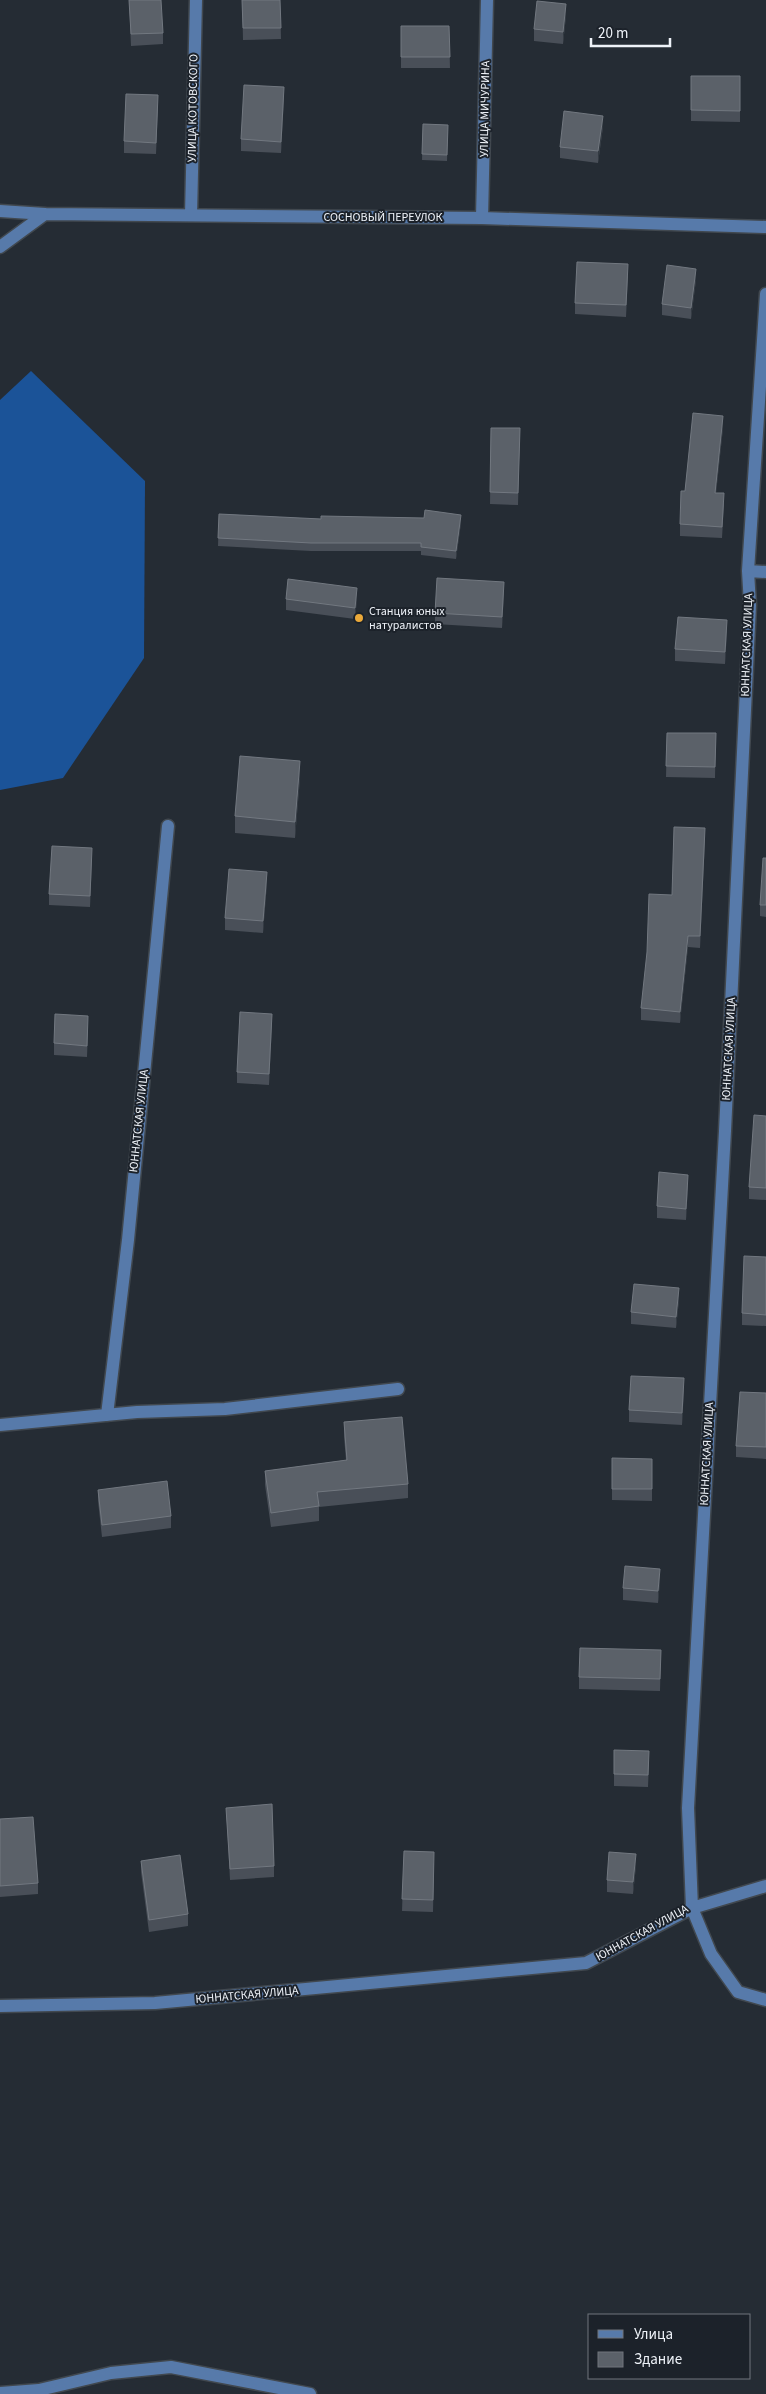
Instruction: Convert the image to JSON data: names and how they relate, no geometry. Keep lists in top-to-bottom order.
{
  "streets": {
    "street": [
      "УЛИЦА КОТОВСКОГО",
      "УЛИЦА МИЧУРИНА",
      "СОСНОВЫЙ ПЕРЕУЛОК",
      "ЮННАТСКАЯ УЛИЦА"
    ]
  },
  "crossings": [
    ["УЛИЦА КОТОВСКОГО", "СОСНОВЫЙ ПЕРЕУЛОК"],
    ["УЛИЦА МИЧУРИНА", "СОСНОВЫЙ ПЕРЕУЛОК"]
  ],
  "places": ["Станция юных натуралистов"],
  "legend": ["Улица", "Здание"],
  "scale_bar": "20 m"
}
